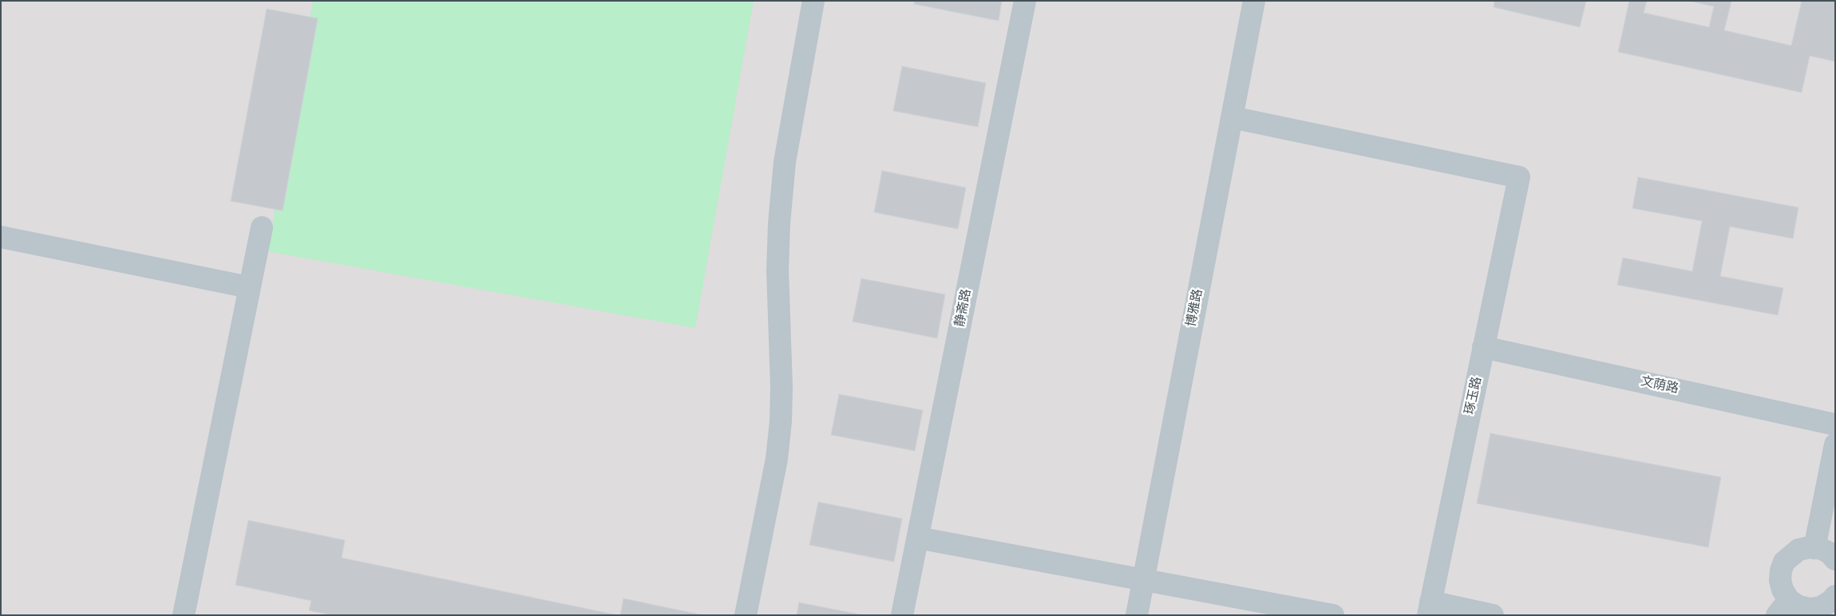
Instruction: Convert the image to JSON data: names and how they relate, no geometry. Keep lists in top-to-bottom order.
{
  "streets": {
    "lane": [
      "静斋路",
      "博雅路",
      "文荫路",
      "琢玉路"
    ]
  },
  "crossings": [
    ["博雅路", "琢玉路"],
    ["文荫路", "琢玉路"]
  ]
}
